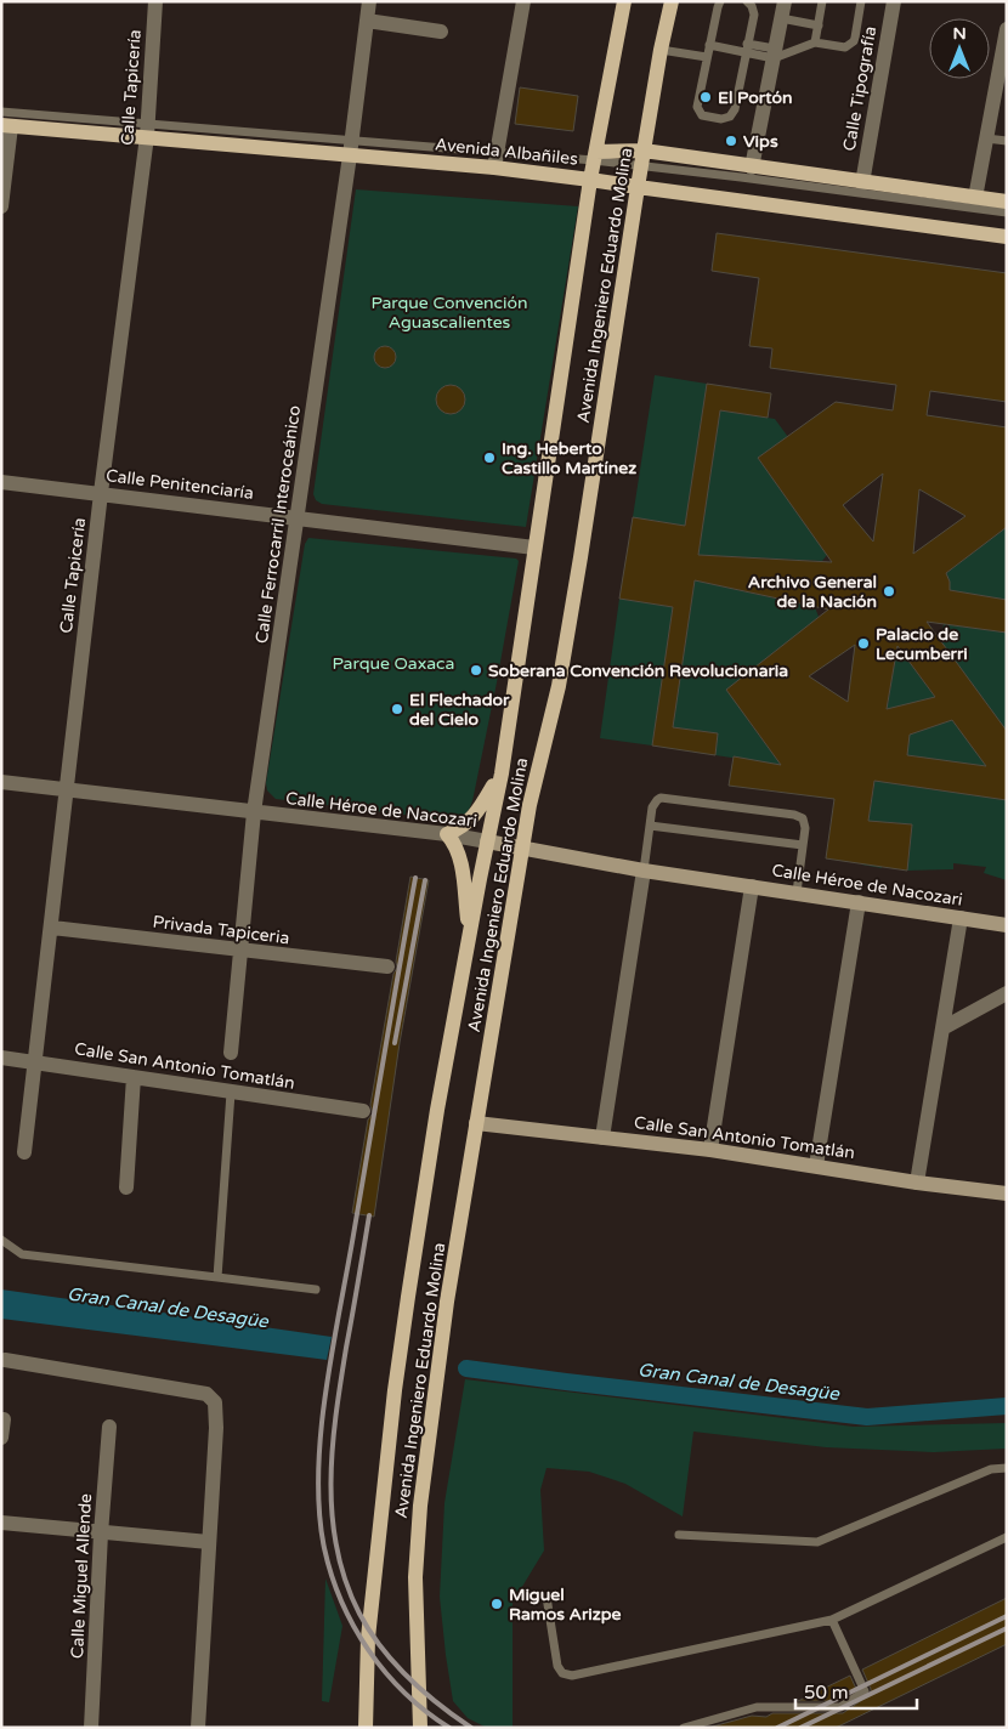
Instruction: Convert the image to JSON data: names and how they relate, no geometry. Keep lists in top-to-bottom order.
{
  "streets": {
    "main road": ["Avenida Albañiles", "Avenida Ingeniero Eduardo Molina"],
    "street": [
      "Calle Tapicería",
      "Calle Tipografía",
      "Calle Penitenciaría",
      "Calle Ferrocarril Interoceánico",
      "Calle Héroe de Nacozari",
      "Privada Tapiceria",
      "Calle San Antonio Tomatlán",
      "Calle Miguel Allende"
    ]
  },
  "crossings": [
    ["Calle Tapicería", "Avenida Albañiles"],
    ["Calle Tapicería", "Calle Penitenciaría"],
    ["Calle Tapicería", "Calle Héroe de Nacozari"],
    ["Calle Tapicería", "Privada Tapiceria"],
    ["Calle Tapicería", "Calle San Antonio Tomatlán"],
    ["Calle Tipografía", "Avenida Albañiles"],
    ["Avenida Albañiles", "Avenida Ingeniero Eduardo Molina"],
    ["Avenida Albañiles", "Calle Ferrocarril Interoceánico"],
    ["Avenida Ingeniero Eduardo Molina", "Calle Penitenciaría"],
    ["Avenida Ingeniero Eduardo Molina", "Calle Héroe de Nacozari"],
    ["Avenida Ingeniero Eduardo Molina", "Calle San Antonio Tomatlán"],
    ["Calle Penitenciaría", "Calle Ferrocarril Interoceánico"],
    ["Calle Ferrocarril Interoceánico", "Calle Héroe de Nacozari"],
    ["Calle Ferrocarril Interoceánico", "Privada Tapiceria"]
  ],
  "water": ["Gran Canal de Desagüe"],
  "parks": ["Parque Convención Aguascalientes", "Parque Oaxaca"],
  "places": [
    "El Portón",
    "Vips",
    "Ing. Heberto Castillo Martínez",
    "Archivo General de la Nación",
    "Palacio de Lecumberri",
    "Soberana Convención Revolucionaria",
    "El Flechador del Cielo",
    "Miguel Ramos Arizpe"
  ],
  "scale_bar": "50 m",
  "north": "top"
}
